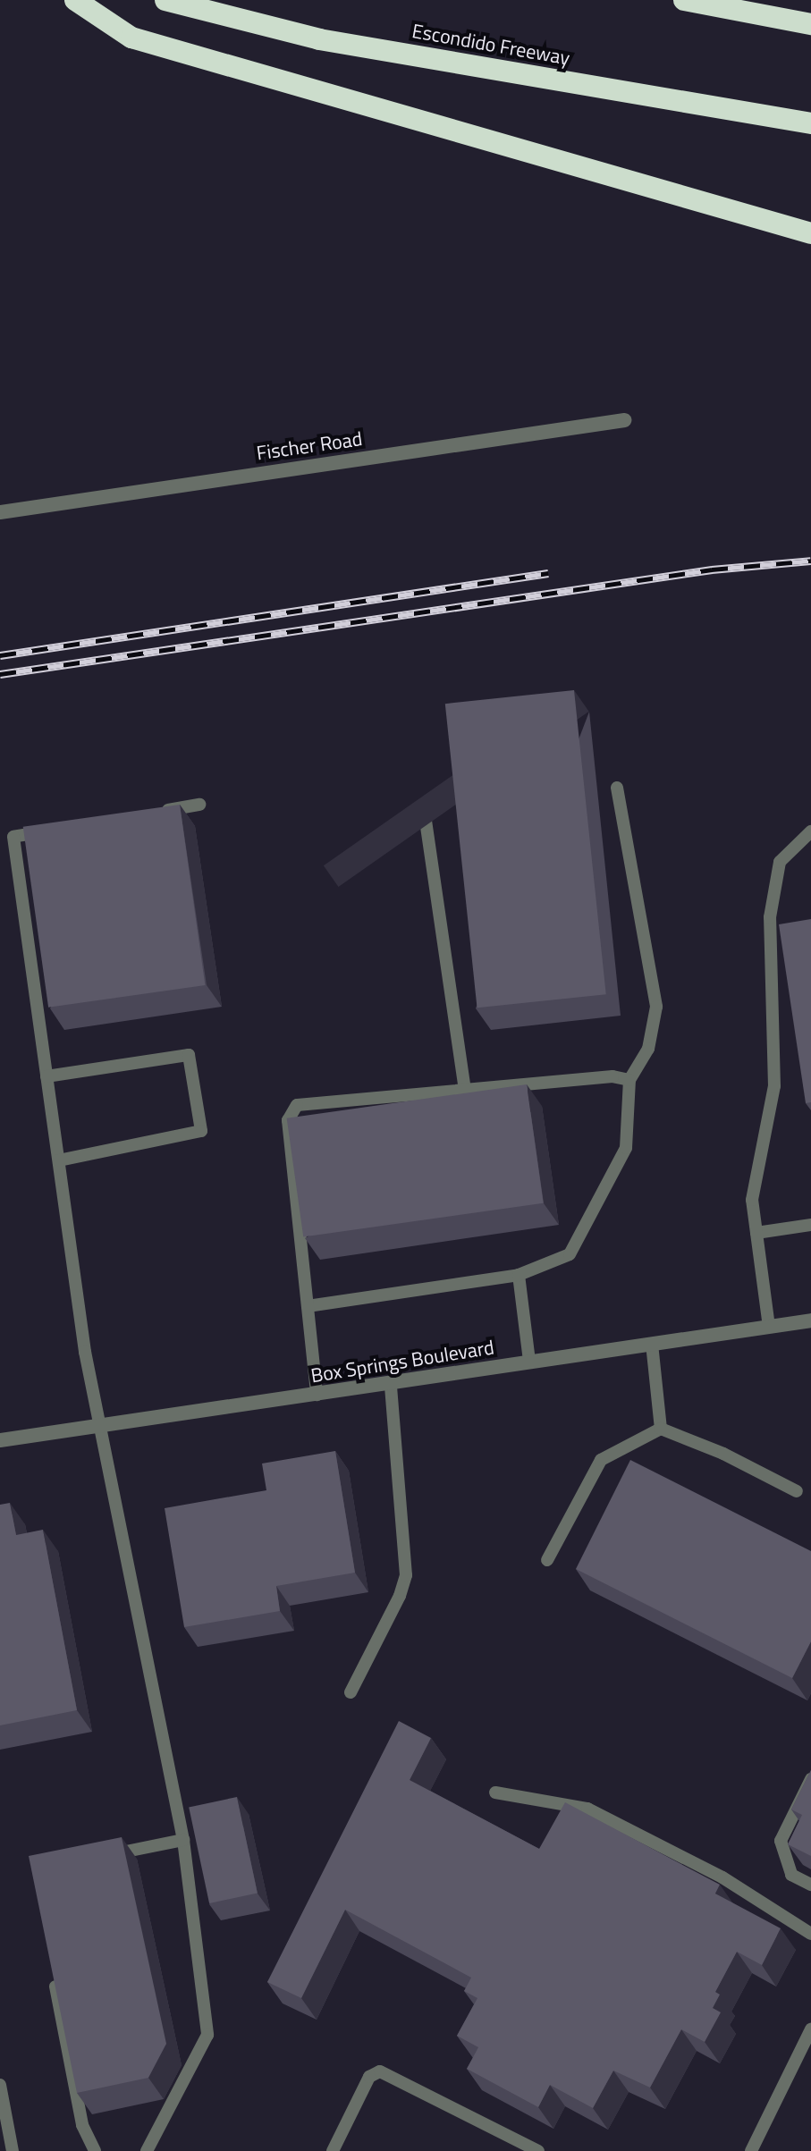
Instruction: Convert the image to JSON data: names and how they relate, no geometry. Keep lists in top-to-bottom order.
{
  "streets": {
    "highway": ["Escondido Freeway"],
    "street": ["Fischer Road", "Box Springs Boulevard"]
  }
}
